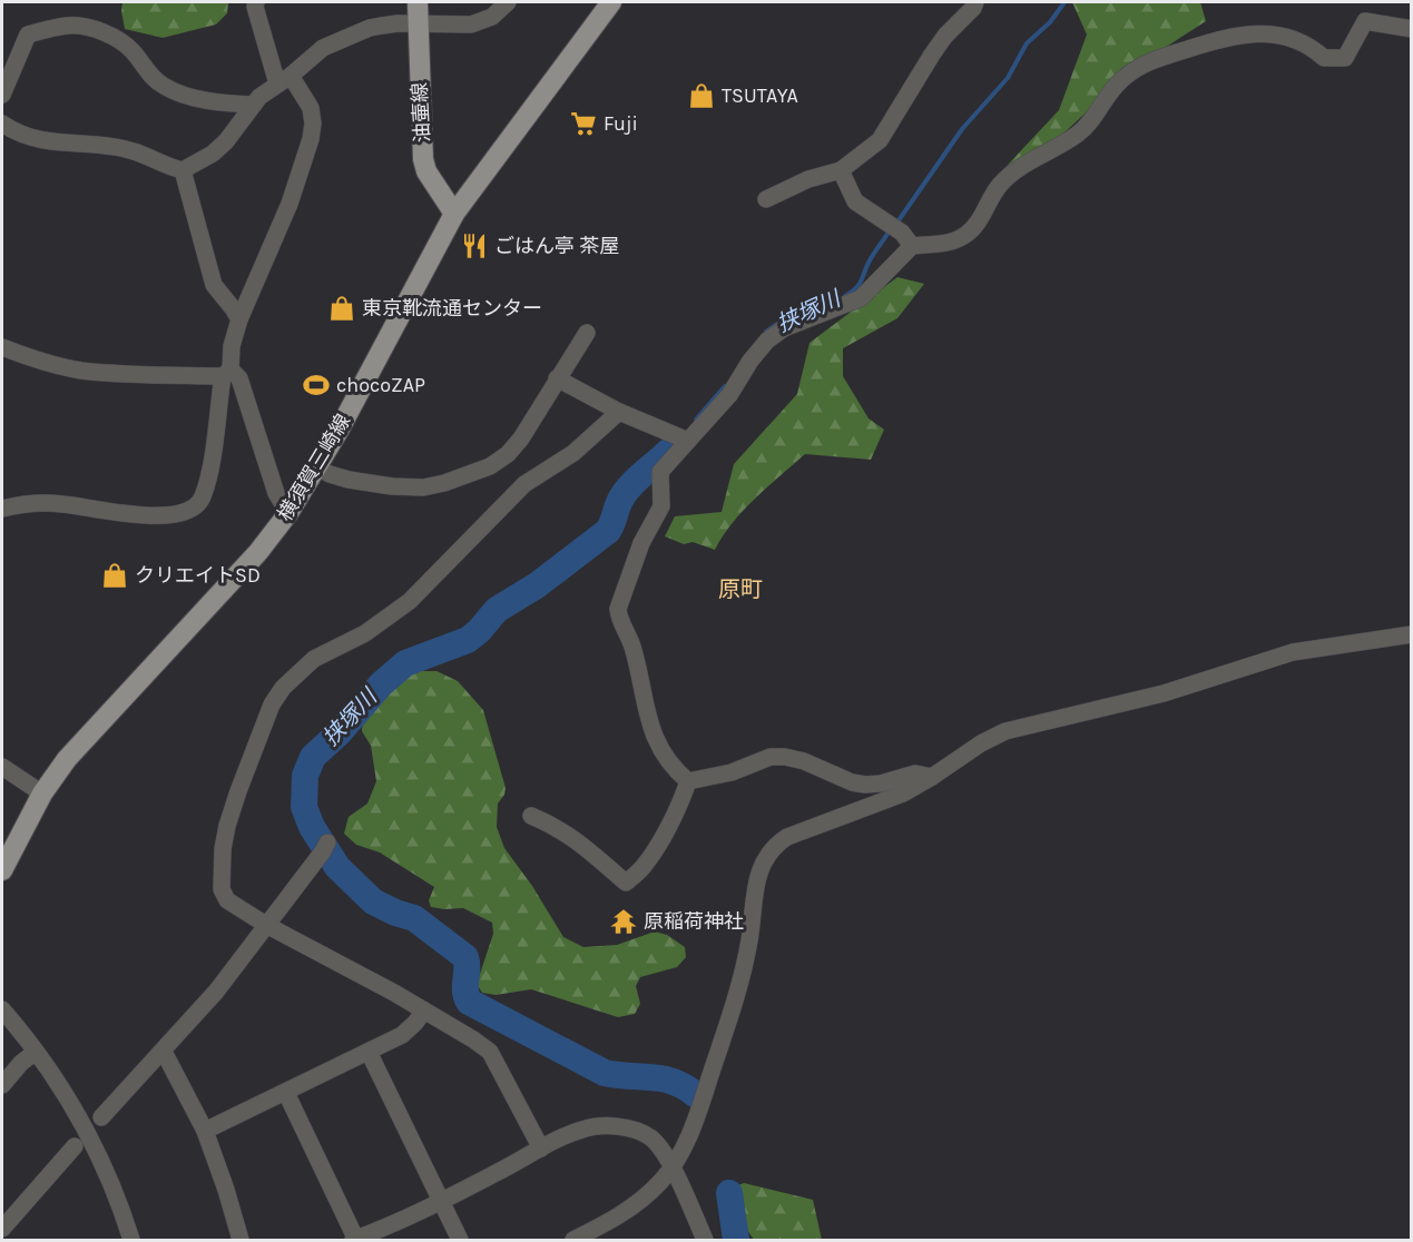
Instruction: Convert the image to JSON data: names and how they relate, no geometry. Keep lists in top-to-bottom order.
{
  "streets": {
    "main road": ["油壷線", "横須賀三崎線"]
  },
  "crossings": [
    ["油壷線", "横須賀三崎線"]
  ],
  "districts": ["原町"],
  "water": ["挟塚川"],
  "places": {
    "shop": ["TSUTAYA", "東京靴流通センター", "クリエイトSD"],
    "supermarket": ["Fuji"],
    "restaurant": ["ごはん亭 茶屋"],
    "sports": ["chocoZAP"],
    "temple": ["原稲荷神社"]
  }
}
